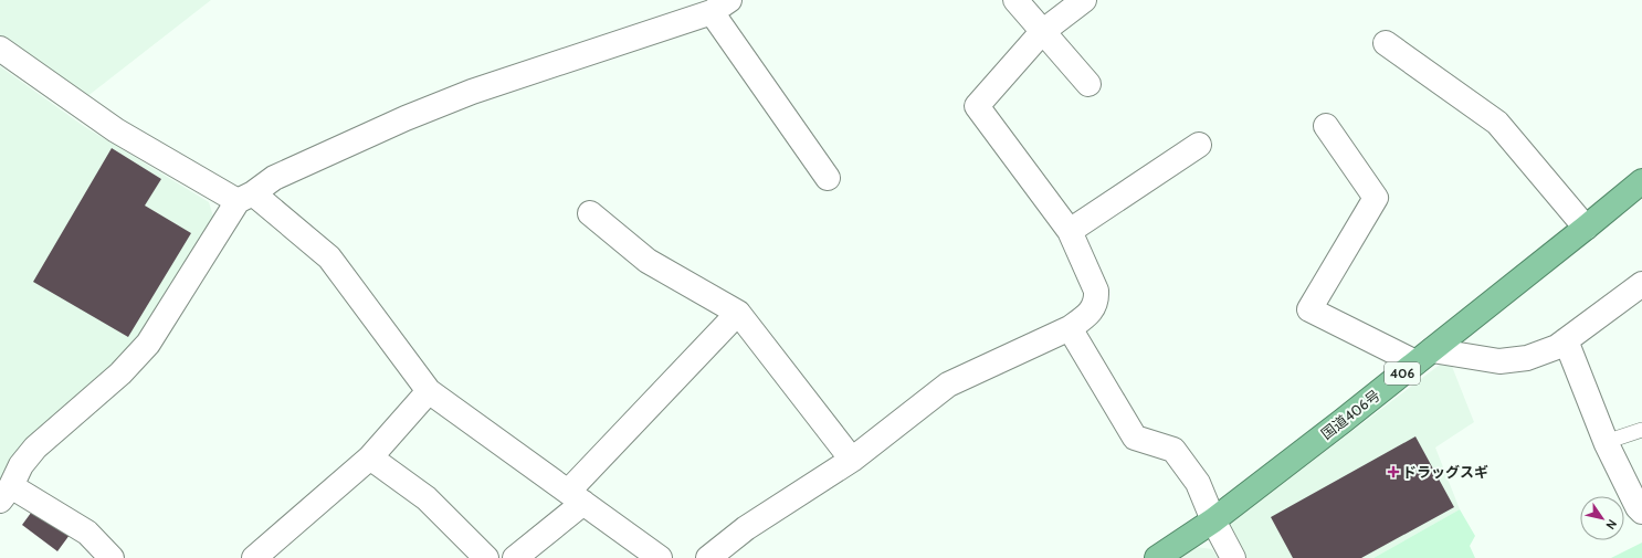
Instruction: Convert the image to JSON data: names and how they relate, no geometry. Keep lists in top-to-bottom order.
{
  "streets": {
    "highway": ["406", "国道406号"]
  },
  "places": {
    "health": ["ドラッグスギ"]
  },
  "north": "bottom right"
}
